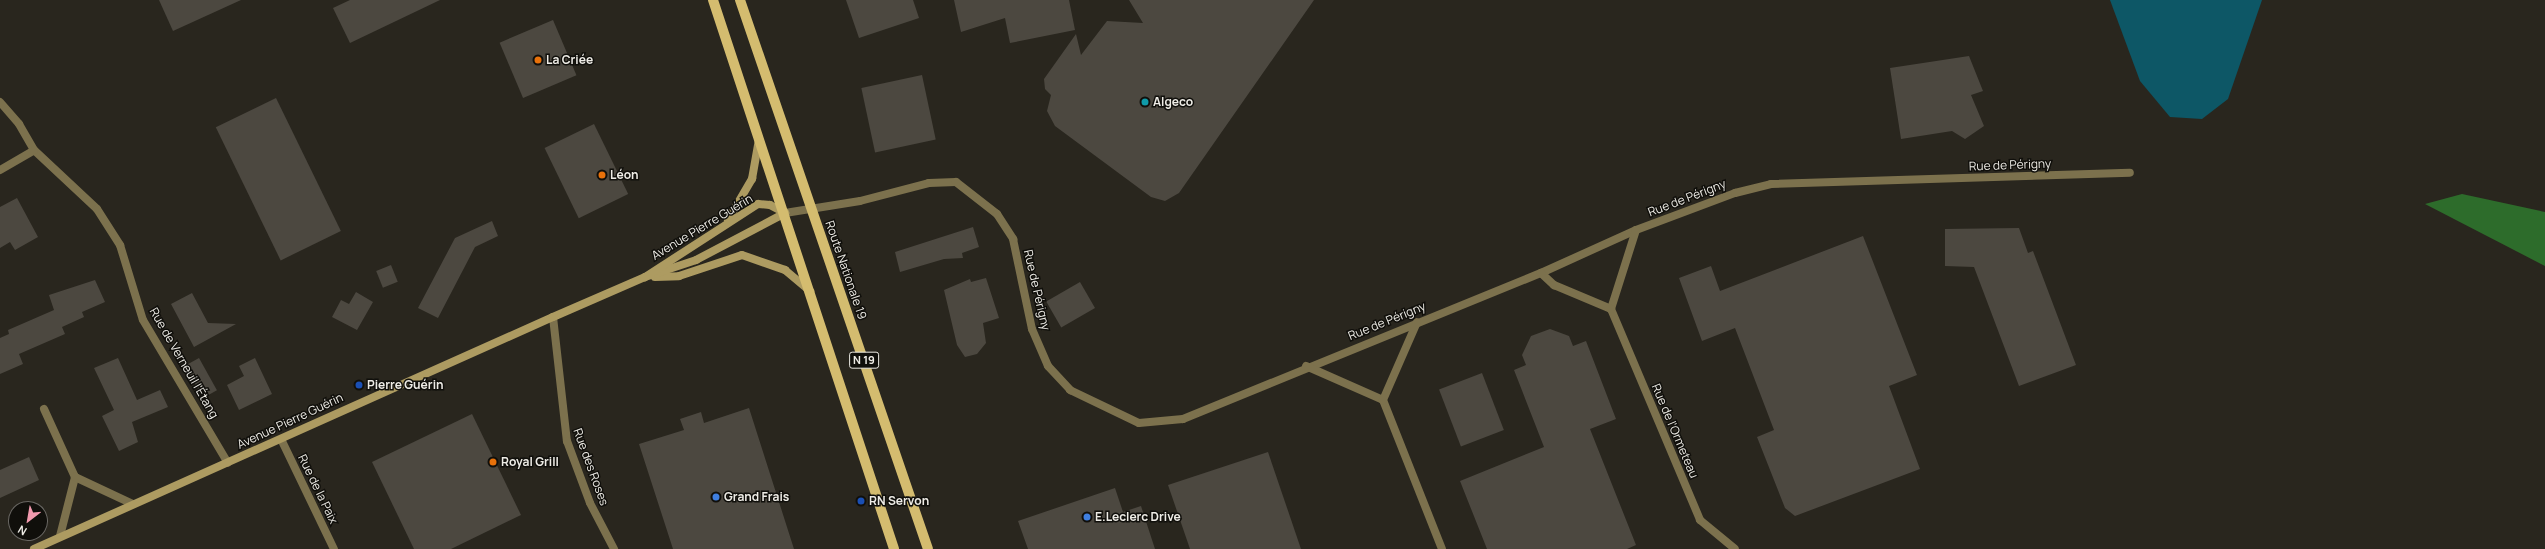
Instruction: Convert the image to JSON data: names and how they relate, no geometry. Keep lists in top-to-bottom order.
{
  "streets": {
    "main road": ["Route Nationale 19", "N 19"],
    "street": [
      "Rue de Périgny",
      "Avenue Pierre Guérin",
      "Rue de Verneuil l'Étang",
      "Rue de l'Ormeteau",
      "Rue des Roses",
      "Rue de la Paix"
    ]
  },
  "crossings": [
    ["Rue de Périgny", "Avenue Pierre Guérin"],
    ["Rue de Périgny", "Route Nationale 19"],
    ["Rue de Périgny", "N 19"],
    ["Avenue Pierre Guérin", "N 19"],
    ["Avenue Pierre Guérin", "Rue de Verneuil l'Étang"],
    ["Avenue Pierre Guérin", "Rue des Roses"],
    ["Avenue Pierre Guérin", "Rue de la Paix"]
  ],
  "places": [
    "La Criée",
    "Algeco",
    "Léon",
    "Pierre Guérin",
    "Royal Grill",
    "Grand Frais",
    "RN Servon",
    "E.Leclerc Drive"
  ],
  "north": "bottom left"
}
